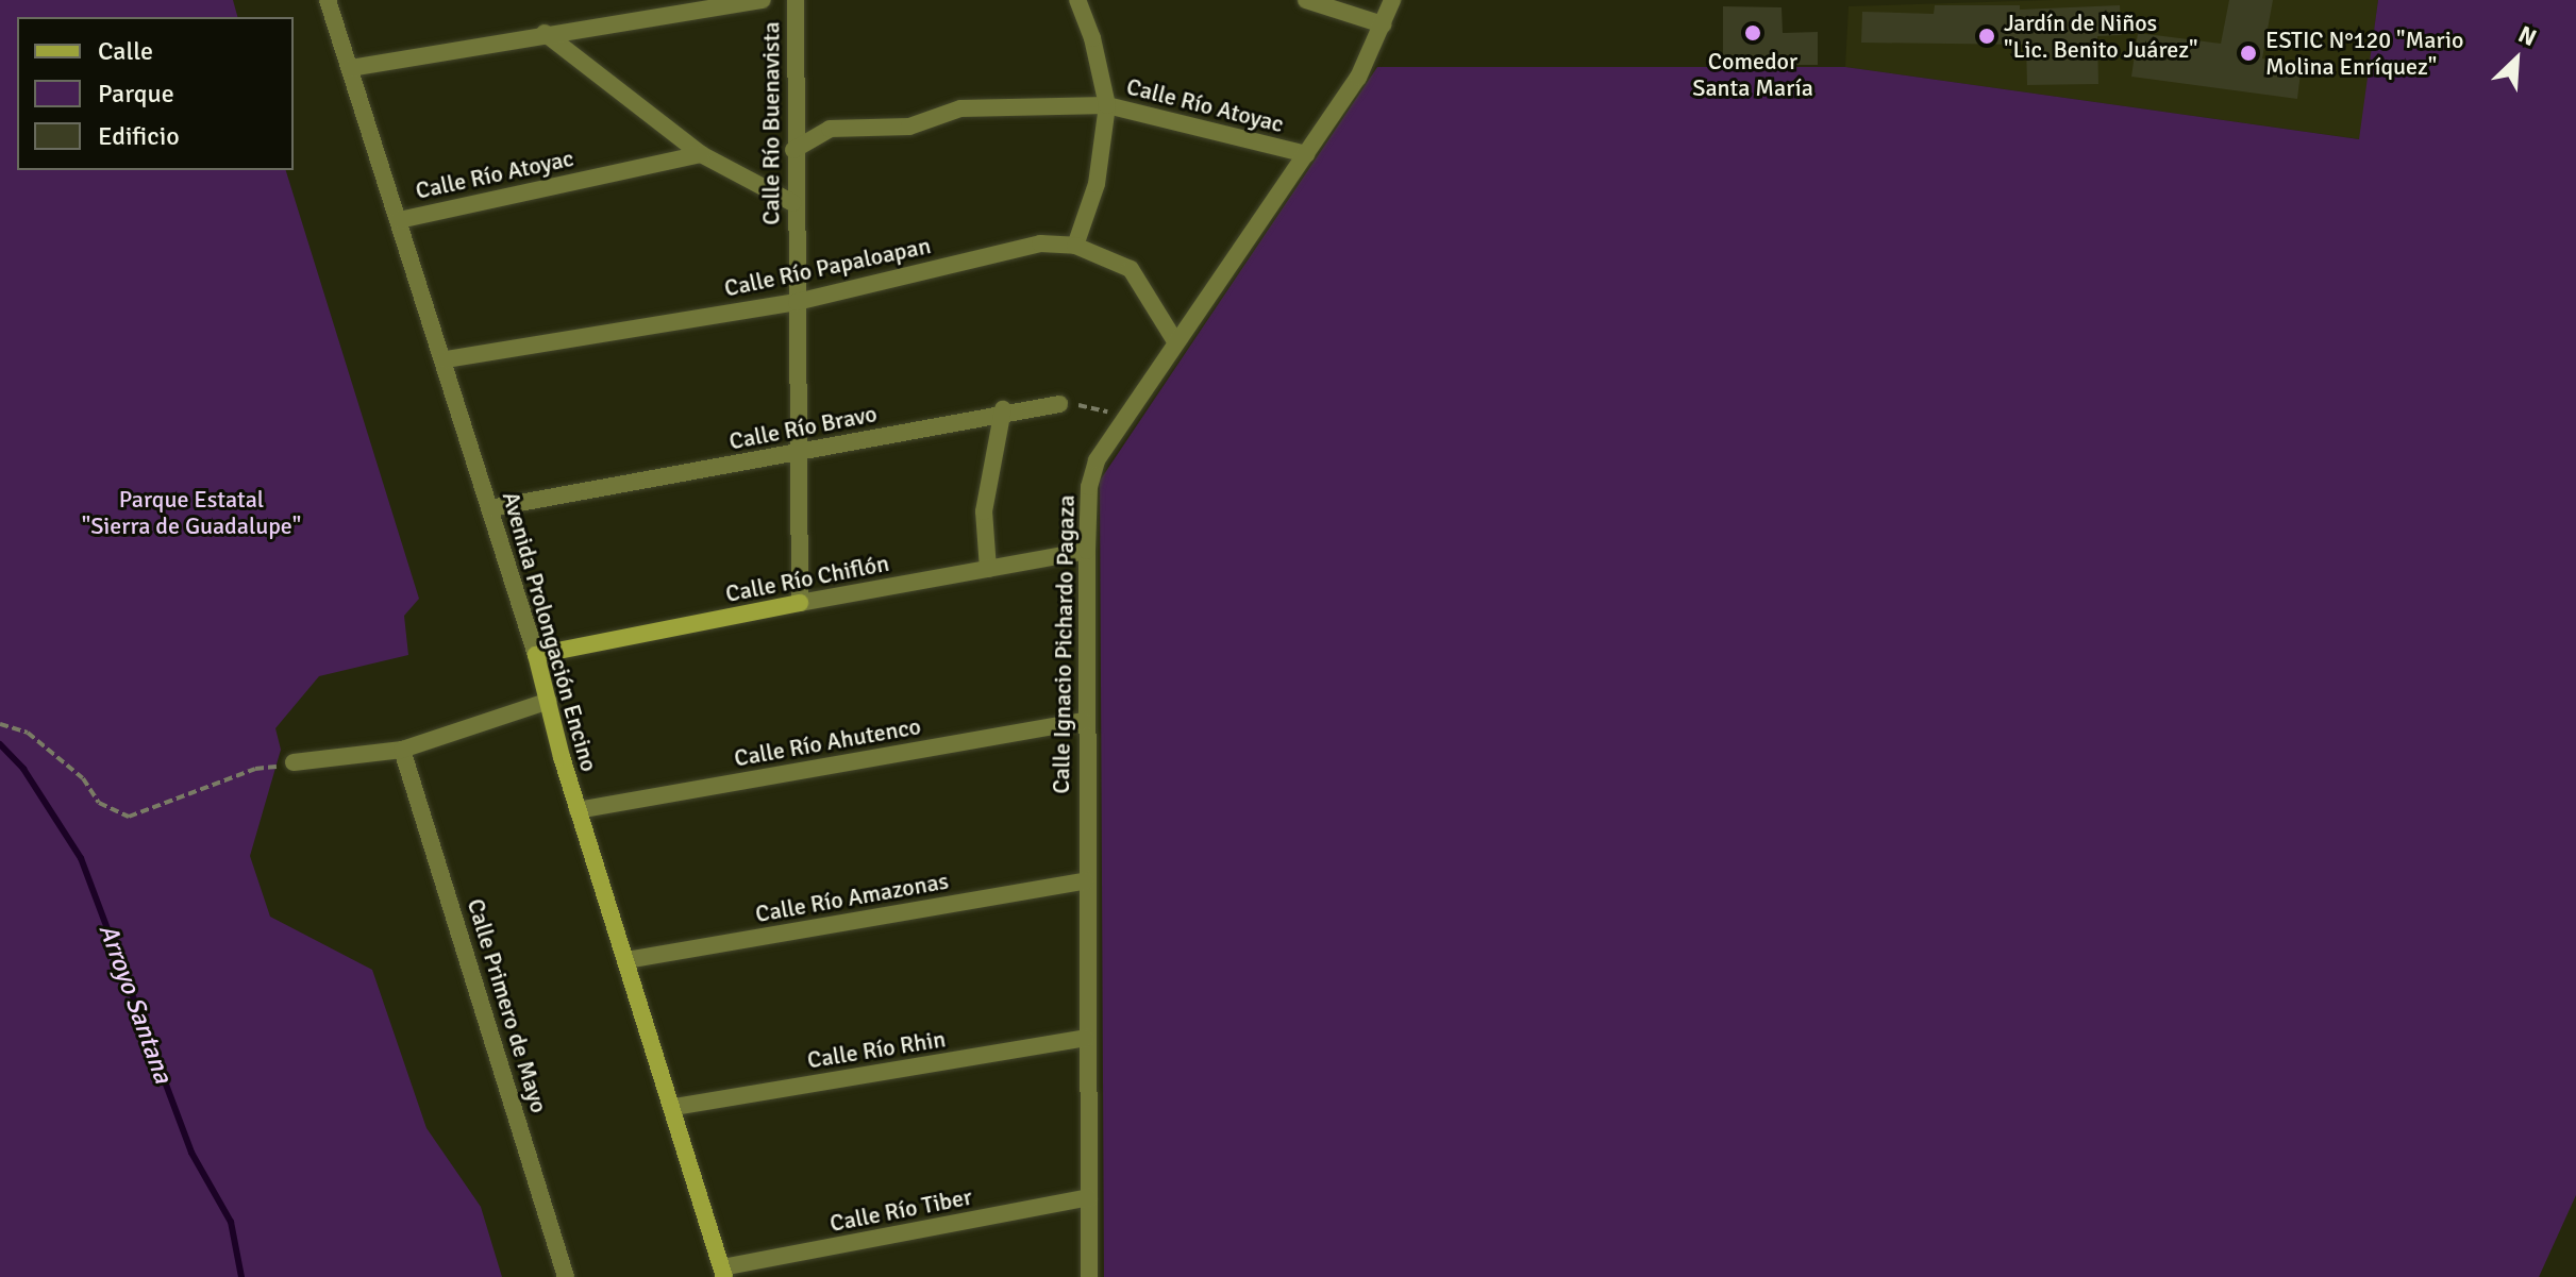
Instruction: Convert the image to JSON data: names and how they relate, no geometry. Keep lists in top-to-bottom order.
{
  "streets": {
    "main road": ["Calle Río Chiflón", "Avenida Prolongación Encino"],
    "street": [
      "Calle Río Atoyac",
      "Calle Río Buenavista",
      "Calle Río Papaloapan",
      "Calle Río Bravo",
      "Calle Ignacio Pichardo Pagaza",
      "Calle Río Ahutenco",
      "Calle Río Amazonas",
      "Calle Primero de Mayo",
      "Calle Río Rhin",
      "Calle Río Tiber"
    ]
  },
  "crossings": [
    ["Calle Río Atoyac", "Calle Río Buenavista"],
    ["Calle Río Atoyac", "Avenida Prolongación Encino"],
    ["Calle Río Atoyac", "Calle Ignacio Pichardo Pagaza"],
    ["Calle Río Buenavista", "Calle Río Papaloapan"],
    ["Calle Río Buenavista", "Calle Río Bravo"],
    ["Calle Río Buenavista", "Calle Río Chiflón"],
    ["Calle Río Papaloapan", "Avenida Prolongación Encino"],
    ["Calle Río Papaloapan", "Calle Ignacio Pichardo Pagaza"],
    ["Calle Río Bravo", "Avenida Prolongación Encino"],
    ["Calle Río Chiflón", "Avenida Prolongación Encino"],
    ["Calle Río Chiflón", "Calle Ignacio Pichardo Pagaza"],
    ["Avenida Prolongación Encino", "Calle Río Ahutenco"],
    ["Avenida Prolongación Encino", "Calle Río Amazonas"],
    ["Avenida Prolongación Encino", "Calle Río Rhin"],
    ["Avenida Prolongación Encino", "Calle Río Tiber"],
    ["Calle Ignacio Pichardo Pagaza", "Calle Río Ahutenco"],
    ["Calle Ignacio Pichardo Pagaza", "Calle Río Amazonas"],
    ["Calle Ignacio Pichardo Pagaza", "Calle Río Rhin"],
    ["Calle Ignacio Pichardo Pagaza", "Calle Río Tiber"]
  ],
  "water": ["Arroyo Santana"],
  "parks": ["Parque Estatal \"Sierra de Guadalupe\""],
  "places": ["Comedor Santa María", "Jardín de Niños \"Lic. Benito Juárez\"", "ESTIC N°120 \"Mario Molina Enríquez\""],
  "legend": ["Calle", "Parque", "Edificio"],
  "north": "top right"
}
